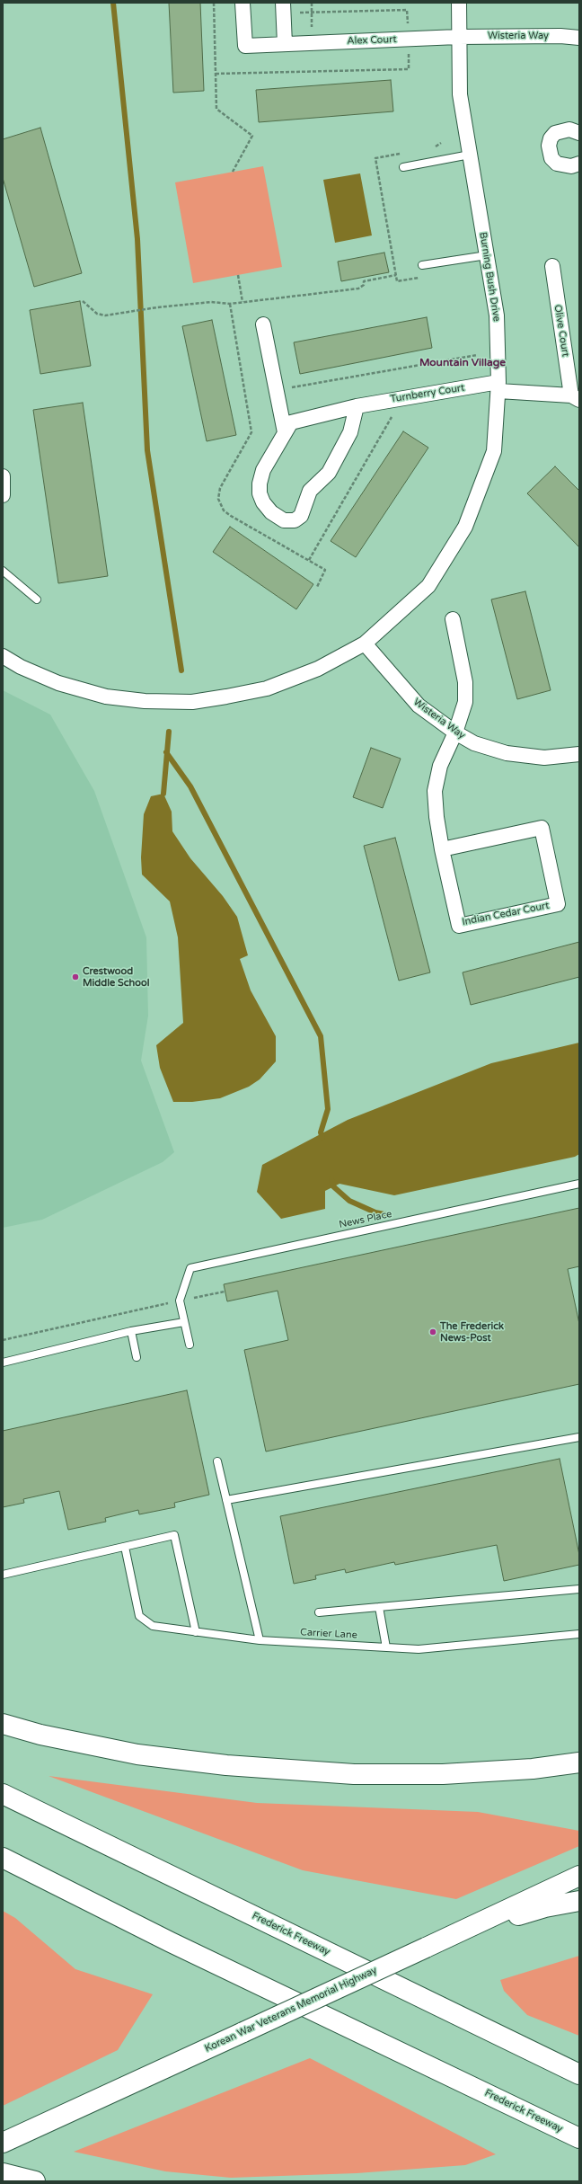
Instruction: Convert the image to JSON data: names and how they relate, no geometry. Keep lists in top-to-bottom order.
{
  "streets": {
    "highway": ["Frederick Freeway", "Korean War Veterans Memorial Highway"],
    "street": [
      "Wisteria Way",
      "Alex Court",
      "Burning Bush Drive",
      "Olive Court",
      "Turnberry Court",
      "Indian Cedar Court"
    ],
    "lane": ["News Place", "Carrier Lane"]
  },
  "crossings": [
    ["Wisteria Way", "Alex Court"],
    ["Wisteria Way", "Burning Bush Drive"],
    ["Wisteria Way", "Indian Cedar Court"],
    ["Alex Court", "Burning Bush Drive"],
    ["Burning Bush Drive", "Turnberry Court"],
    ["Olive Court", "Turnberry Court"]
  ],
  "districts": ["Mountain Village"],
  "places": ["Crestwood Middle School", "The Frederick News-Post"]
}
